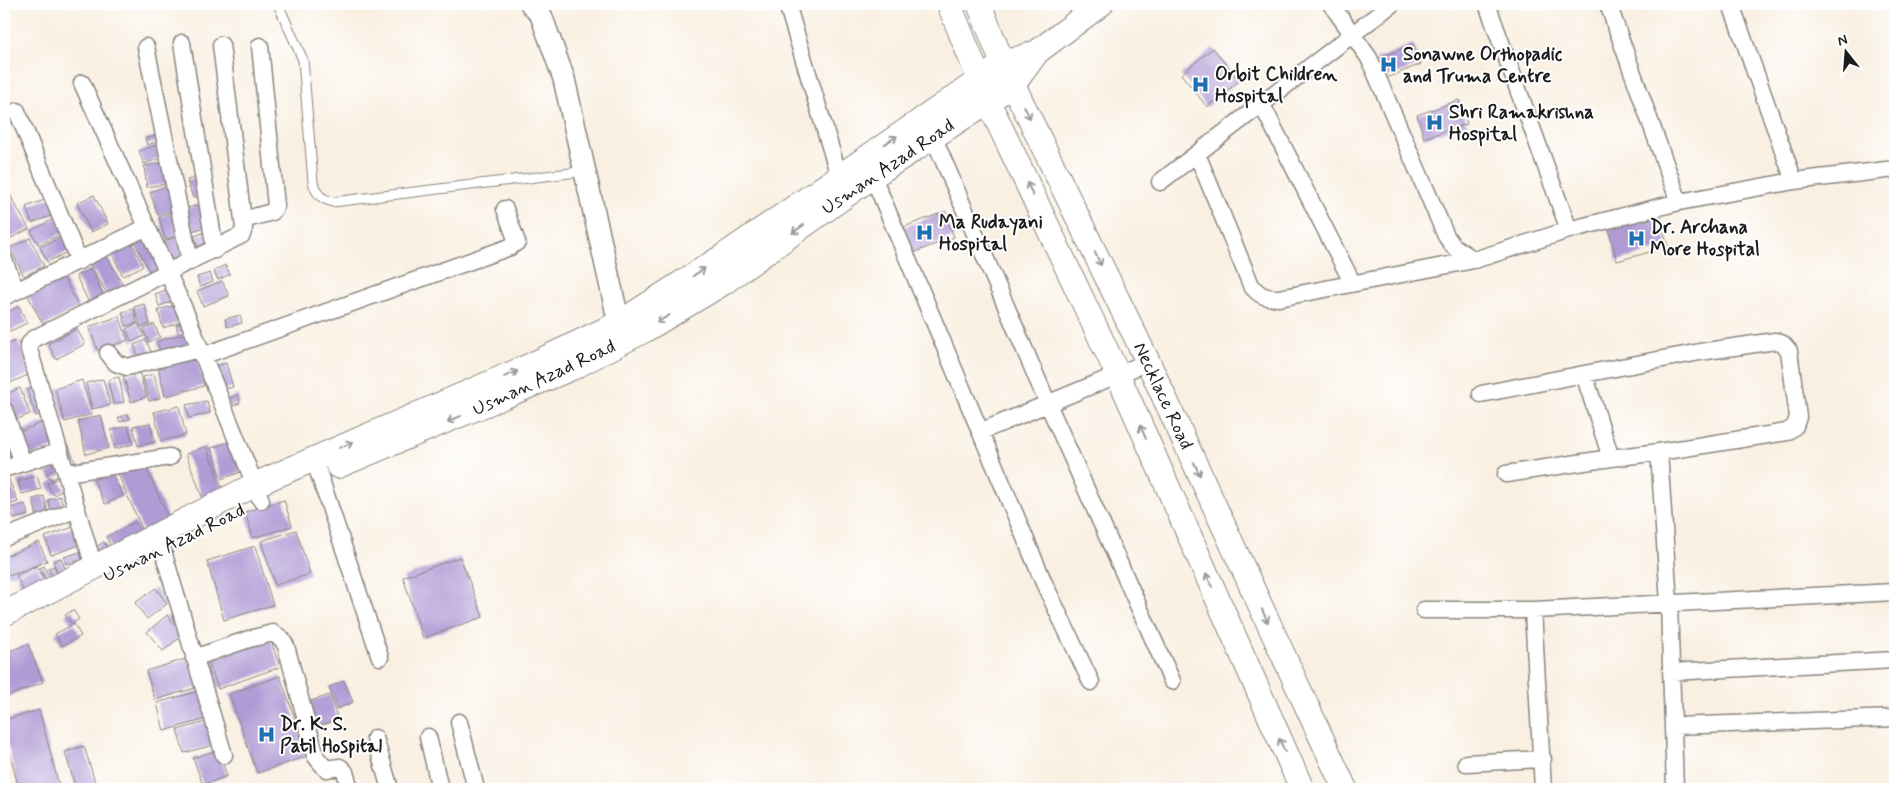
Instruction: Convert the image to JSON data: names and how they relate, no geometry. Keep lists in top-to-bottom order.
{
  "streets": {
    "main road": ["Usman Azad Road", "Necklace Road"]
  },
  "crossings": [
    ["Usman Azad Road", "Necklace Road"]
  ],
  "places": {
    "hospital": [
      "Sonawne Orthopadic and Truma Centre",
      "Orbit Children Hospital",
      "Shri Ramakrishna Hospital",
      "Ma Rudayani Hospital",
      "Dr. Archana More Hospital",
      "Dr. K. S. Patil Hospital"
    ]
  },
  "north": "top"
}
